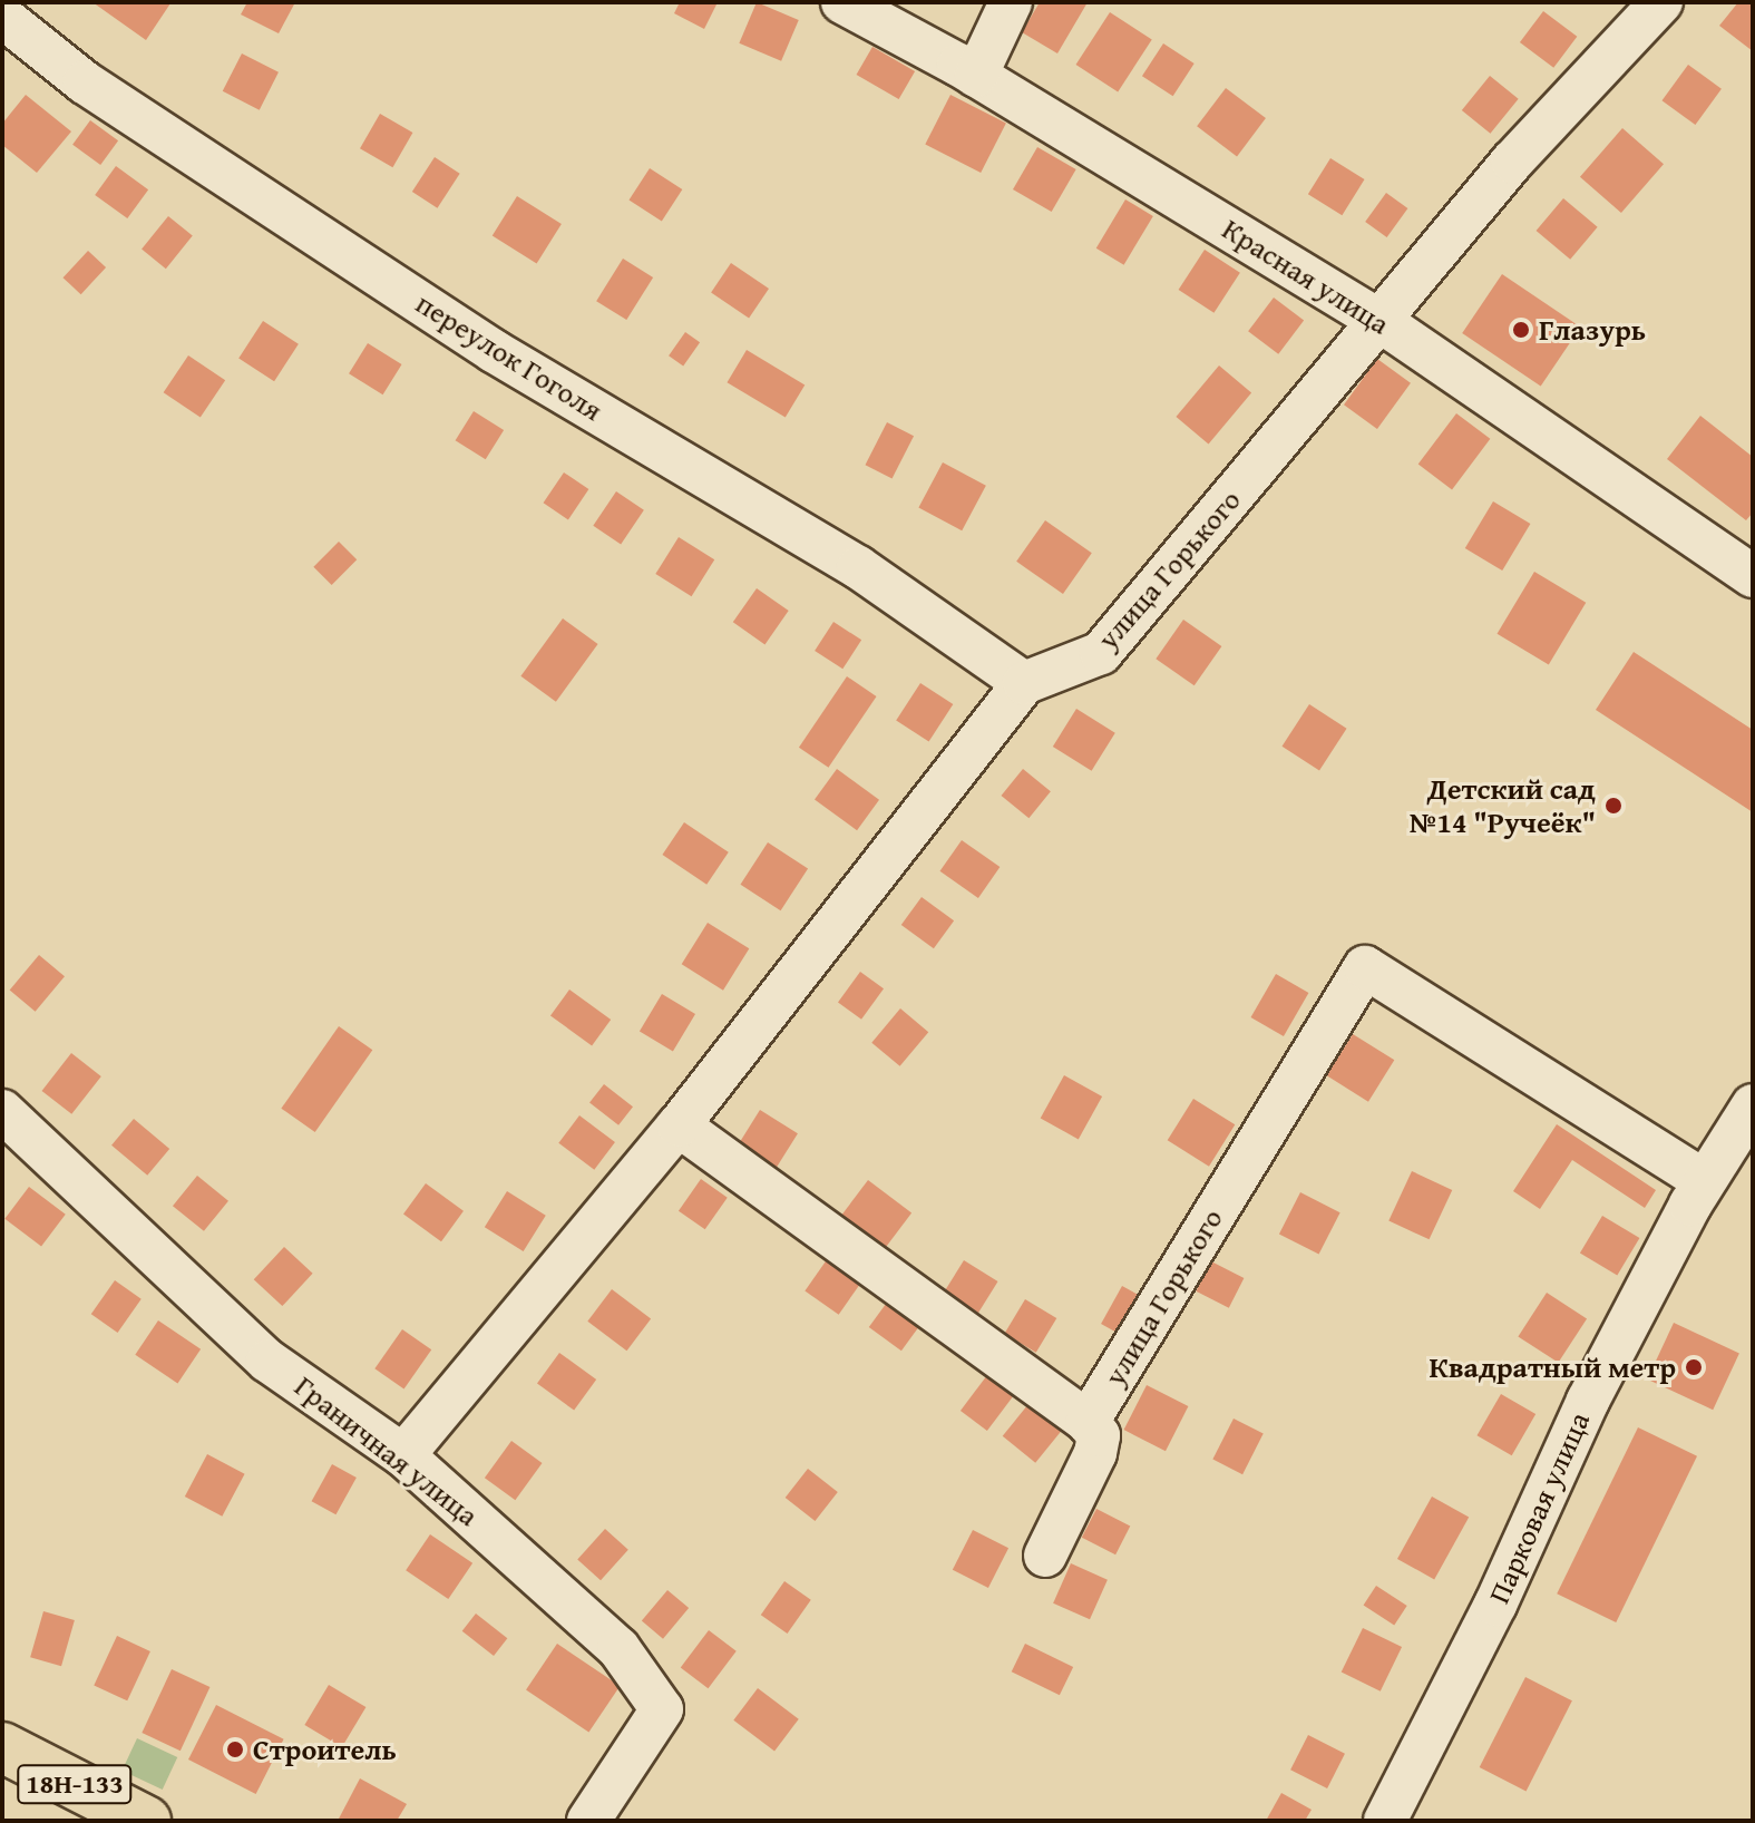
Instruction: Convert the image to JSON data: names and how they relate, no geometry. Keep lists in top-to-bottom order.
{
  "streets": {
    "main road": ["18Н-133"],
    "street": [
      "Красная улица",
      "переулок Гоголя",
      "улица Горького",
      "Граничная улица",
      "Парковая улица"
    ]
  },
  "crossings": [
    ["Красная улица", "улица Горького"],
    ["переулок Гоголя", "улица Горького"],
    ["улица Горького", "Парковая улица"]
  ],
  "places": [
    "Глазурь",
    "Детский сад №14 \"Ручеёк\"",
    "Квадратный метр",
    "Строитель"
  ]
}
